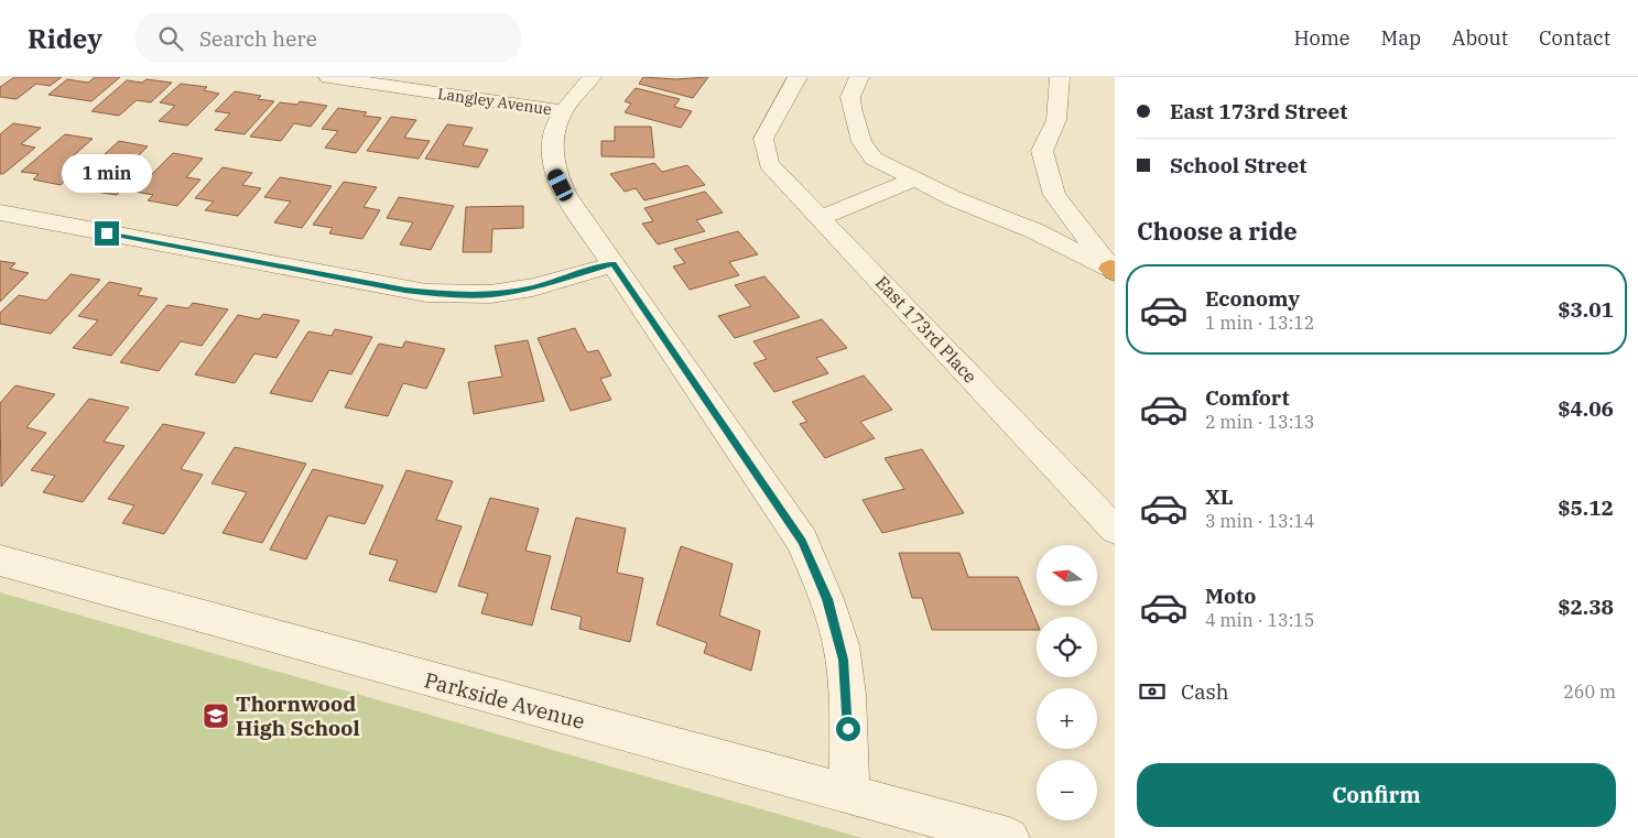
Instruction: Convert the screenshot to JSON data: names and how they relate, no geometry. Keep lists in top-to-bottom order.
{
  "streets": {
    "street": ["Langley Avenue", "East 173rd Place", "Parkside Avenue"]
  },
  "places": {
    "school or university": ["Thornwood High School"]
  },
  "north": "left",
  "page": {
    "header": "Ridey",
    "search": "Search here",
    "nav": [
      "Home",
      "Map",
      "About",
      "Contact"
    ],
    "banner": ["East 173rd Street", "School Street"],
    "bubble": "1 min",
    "heading": "Choose a ride",
    "list": [
      {
        "name": "Economy",
        "note": "1 min · 13:12",
        "value": "$3.01"
      },
      {
        "name": "Comfort",
        "note": "2 min · 13:13",
        "value": "$4.06"
      },
      {
        "name": "XL",
        "note": "3 min · 13:14",
        "value": "$5.12"
      },
      {
        "name": "Moto",
        "note": "4 min · 13:15",
        "value": "$2.38"
      }
    ],
    "map_buttons": ["+", "−"],
    "pay": ["Cash", "260 m"],
    "buttons": "Confirm"
  }
}
